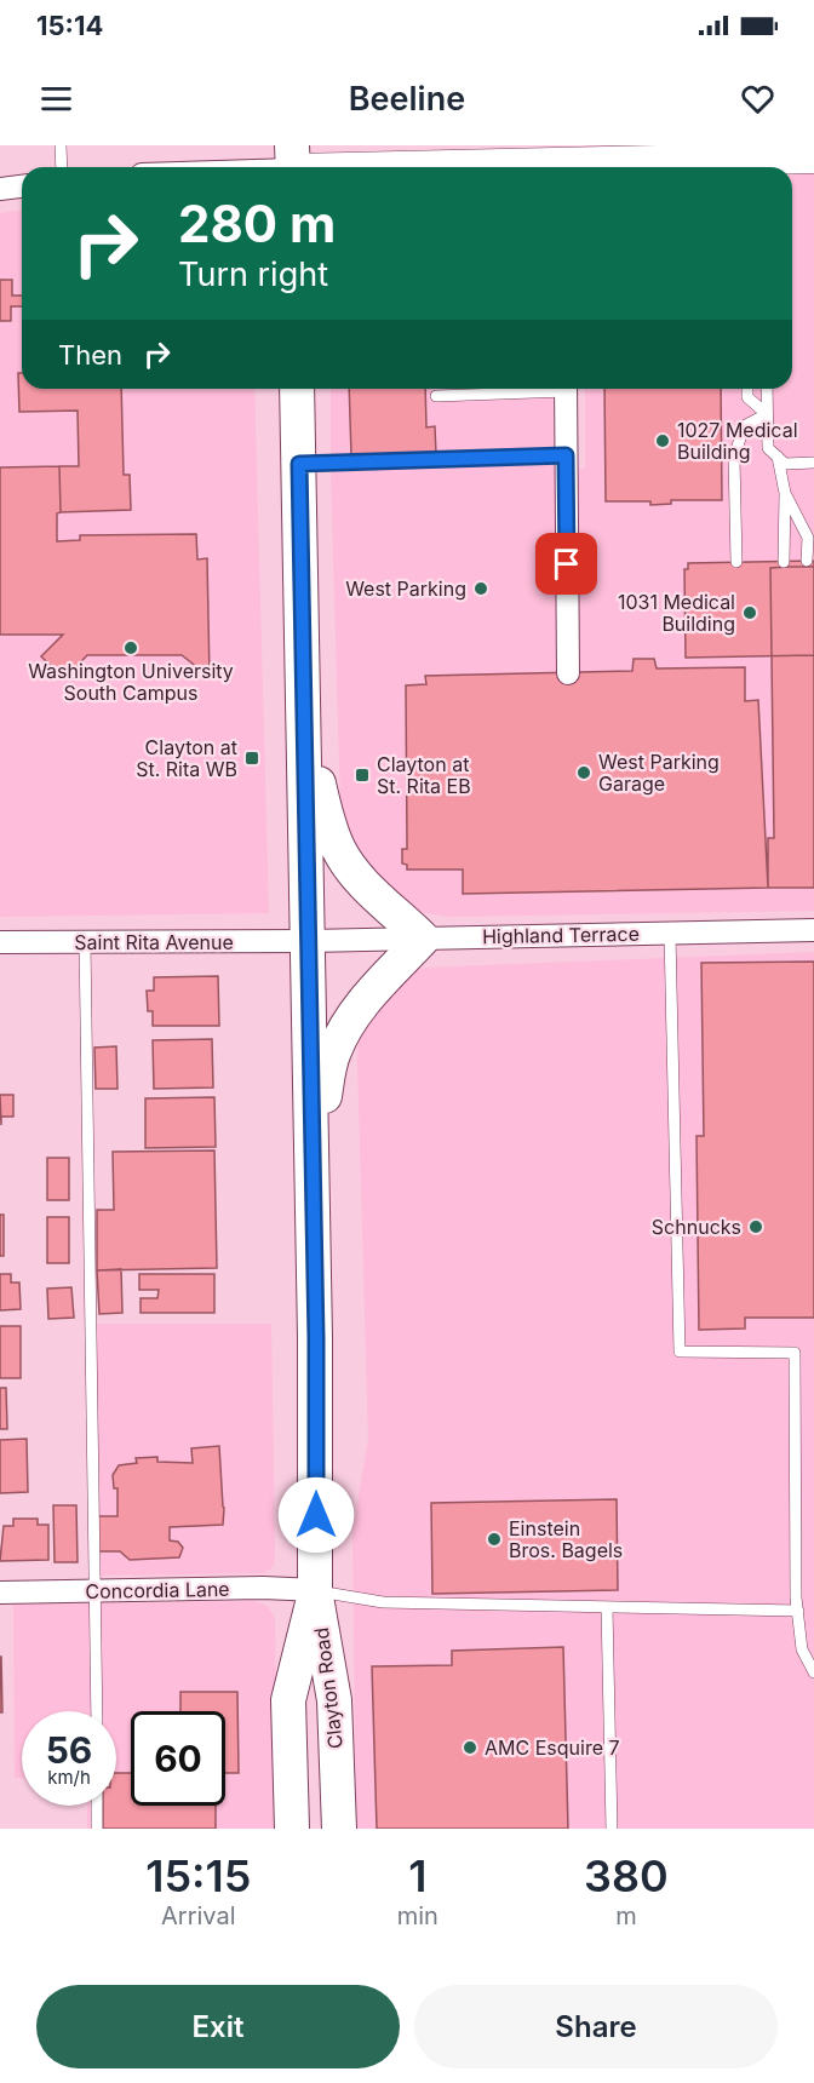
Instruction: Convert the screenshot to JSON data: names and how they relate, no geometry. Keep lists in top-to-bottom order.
{
  "streets": {
    "main road": ["Clayton Road"],
    "street": ["Highland Terrace", "Saint Rita Avenue", "Concordia Lane"]
  },
  "crossings": [
    ["Highland Terrace", "Saint Rita Avenue"],
    ["Highland Terrace", "Clayton Road"],
    ["Saint Rita Avenue", "Clayton Road"],
    ["Concordia Lane", "Clayton Road"]
  ],
  "places": {
    "other": [
      "1027 Medical Building",
      "West Parking",
      "1031 Medical Building",
      "Washington University South Campus",
      "West Parking Garage",
      "Schnucks",
      "Einstein Bros. Bagels",
      "AMC Esquire 7"
    ],
    "transit": ["Clayton at St. Rita WB", "Clayton at St. Rita EB"]
  },
  "page": {
    "status": "15:14",
    "header": "Beeline",
    "turn": ["280 m", "Turn right"],
    "then": "Then",
    "speed": "56 km/h",
    "limit": "60",
    "eta": [
      "15:15",
      "Arrival",
      "1",
      "min",
      "380",
      "m"
    ],
    "buttons": ["Exit", "Share"]
  }
}
